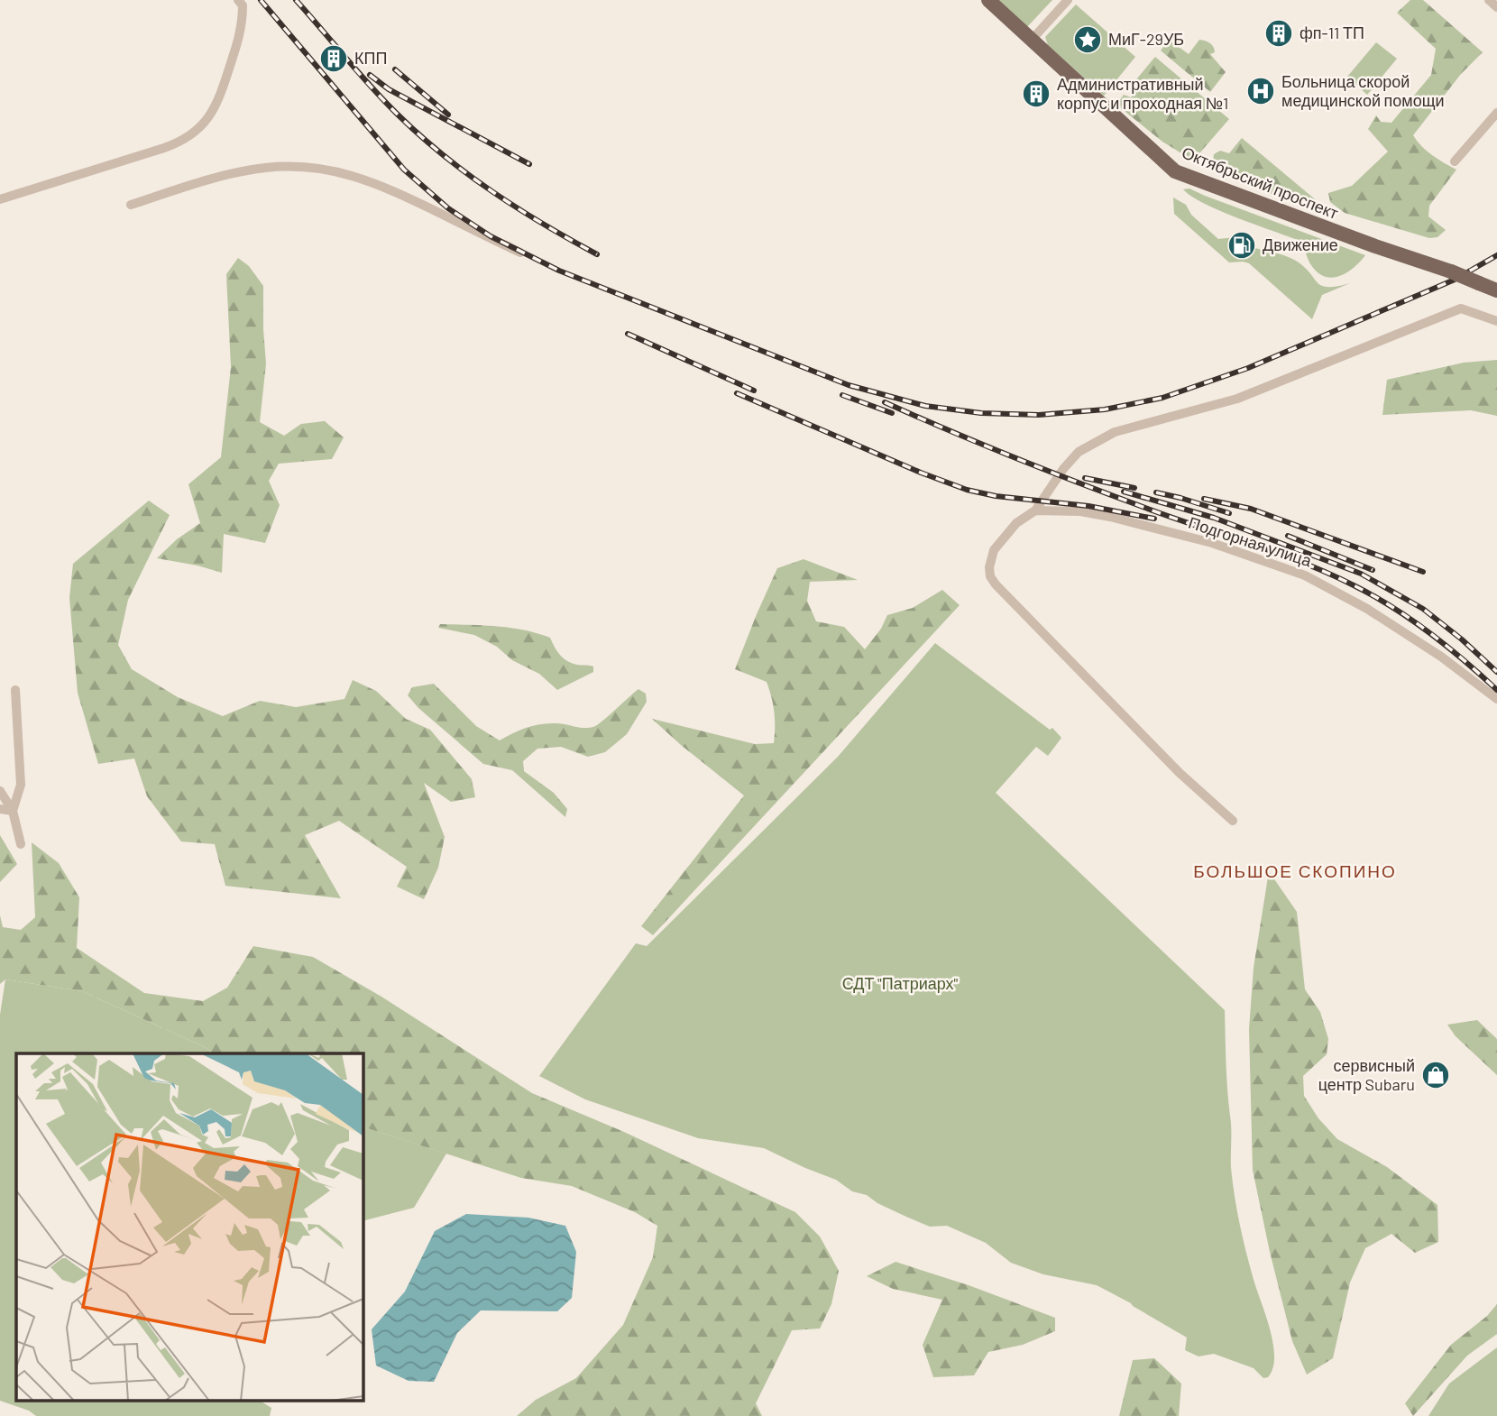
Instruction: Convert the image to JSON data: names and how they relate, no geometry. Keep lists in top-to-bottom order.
{
  "streets": {
    "main road": ["Октябрьский проспект"],
    "street": ["Подгорная улица"]
  },
  "districts": ["БОЛЬШОЕ СКОПИНО"],
  "parks": ["СДТ \"Патриарх\""],
  "places": {
    "building": ["фп-11 ТП", "КПП", "Административный корпус и проходная №1"],
    "place": ["МиГ-29УБ"],
    "hospital": ["Больница скорой медицинской помощи"],
    "fuel station": ["Движение"],
    "shop": ["сервисный центр Subaru"]
  }
}
